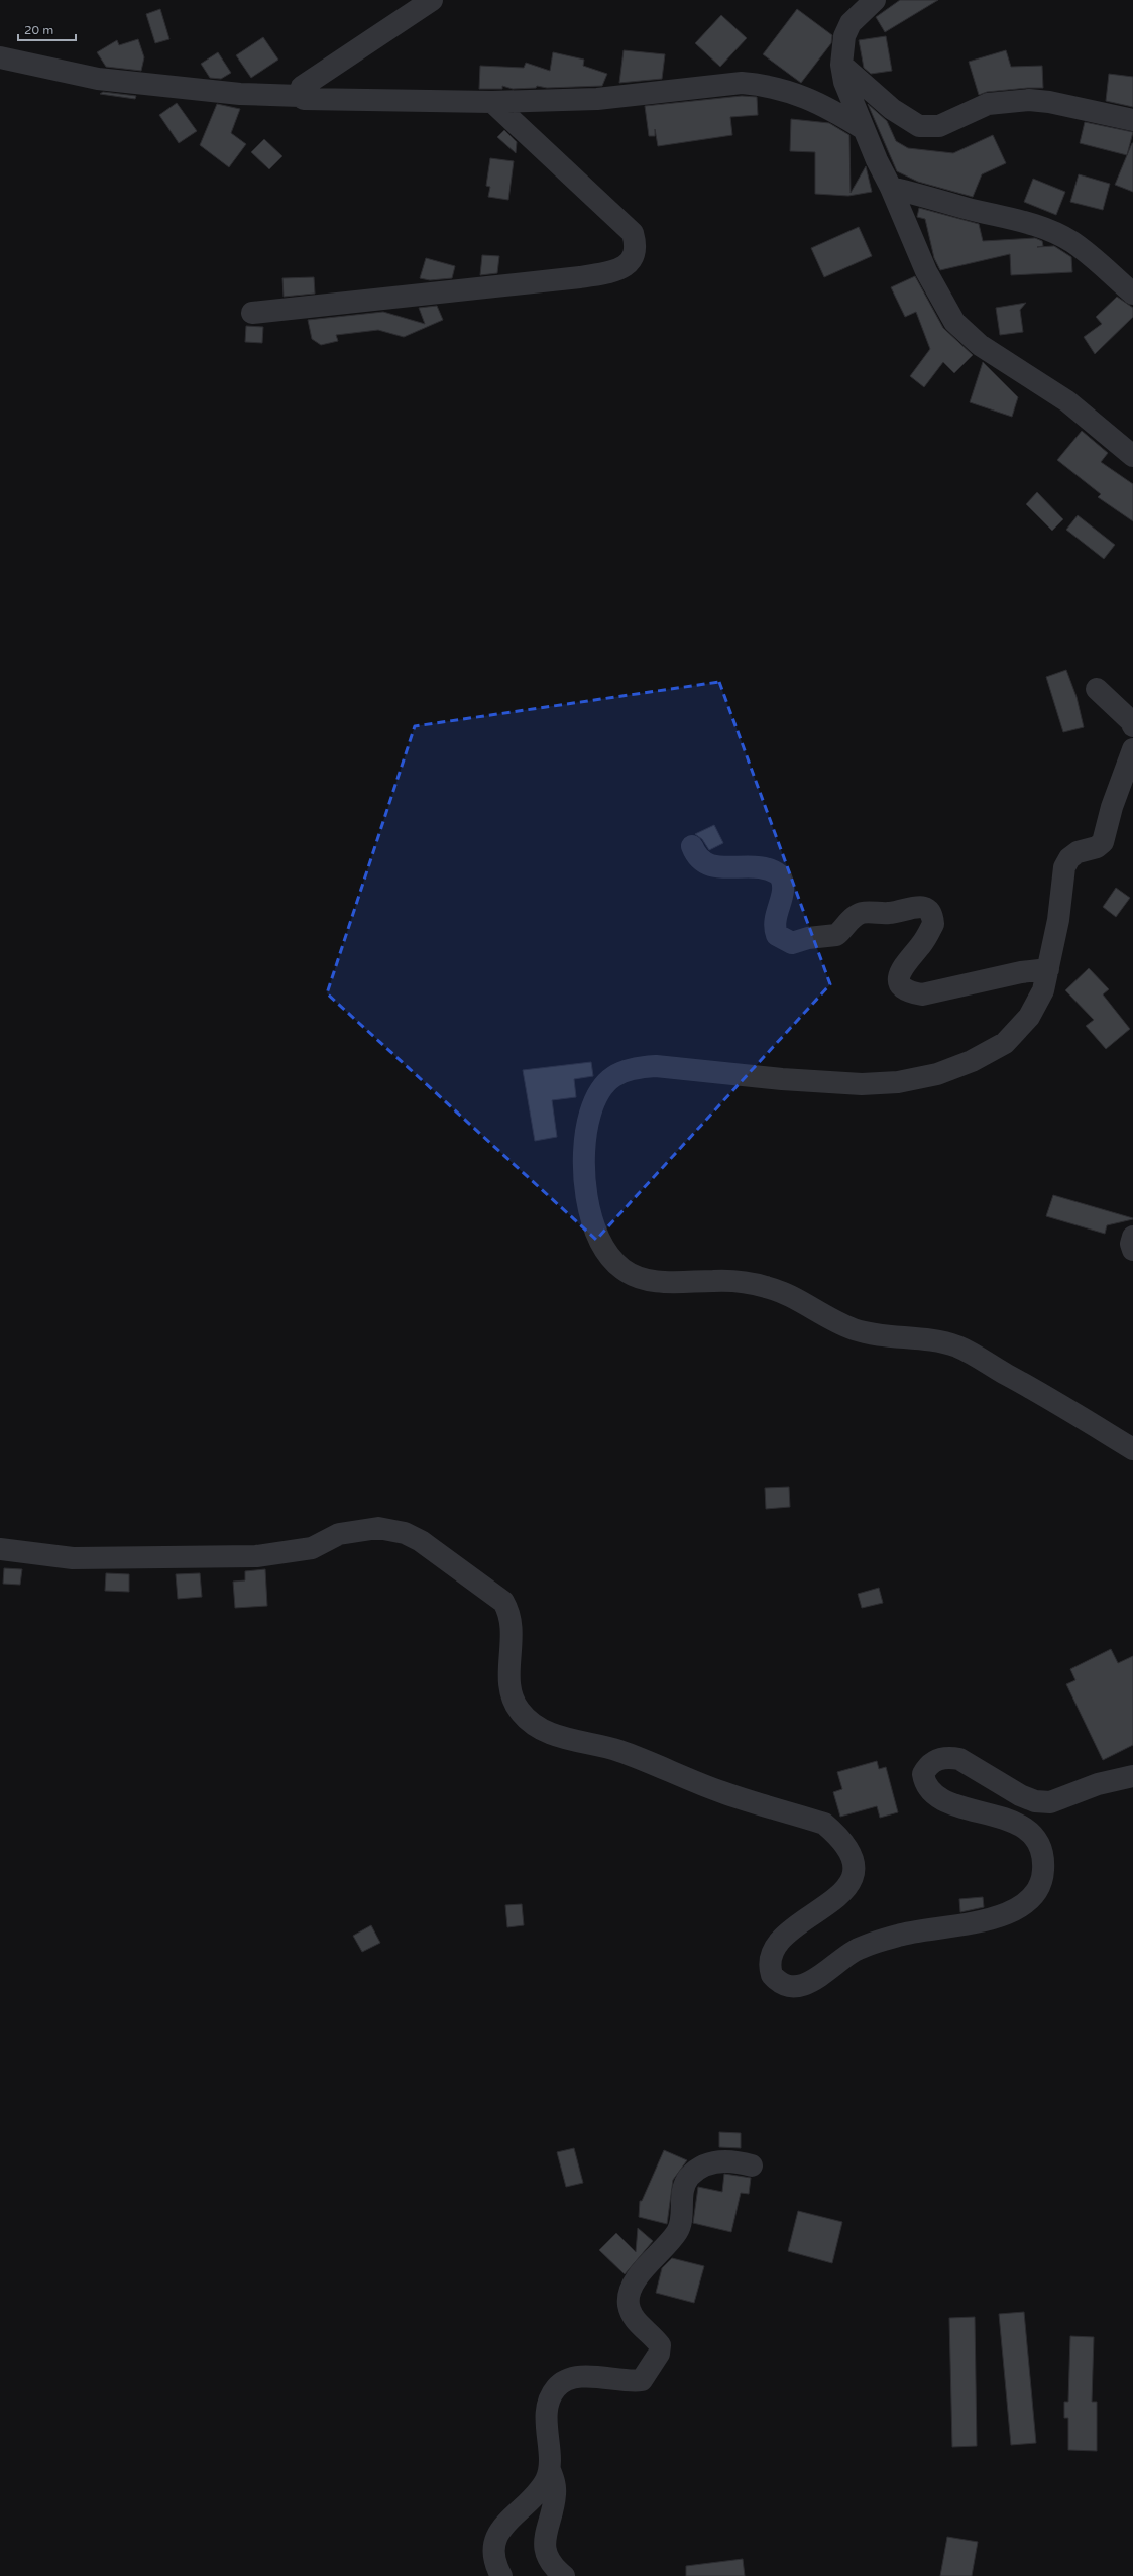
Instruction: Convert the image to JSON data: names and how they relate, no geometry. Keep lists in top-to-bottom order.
{
  "scale_bar": "20 m"
}
